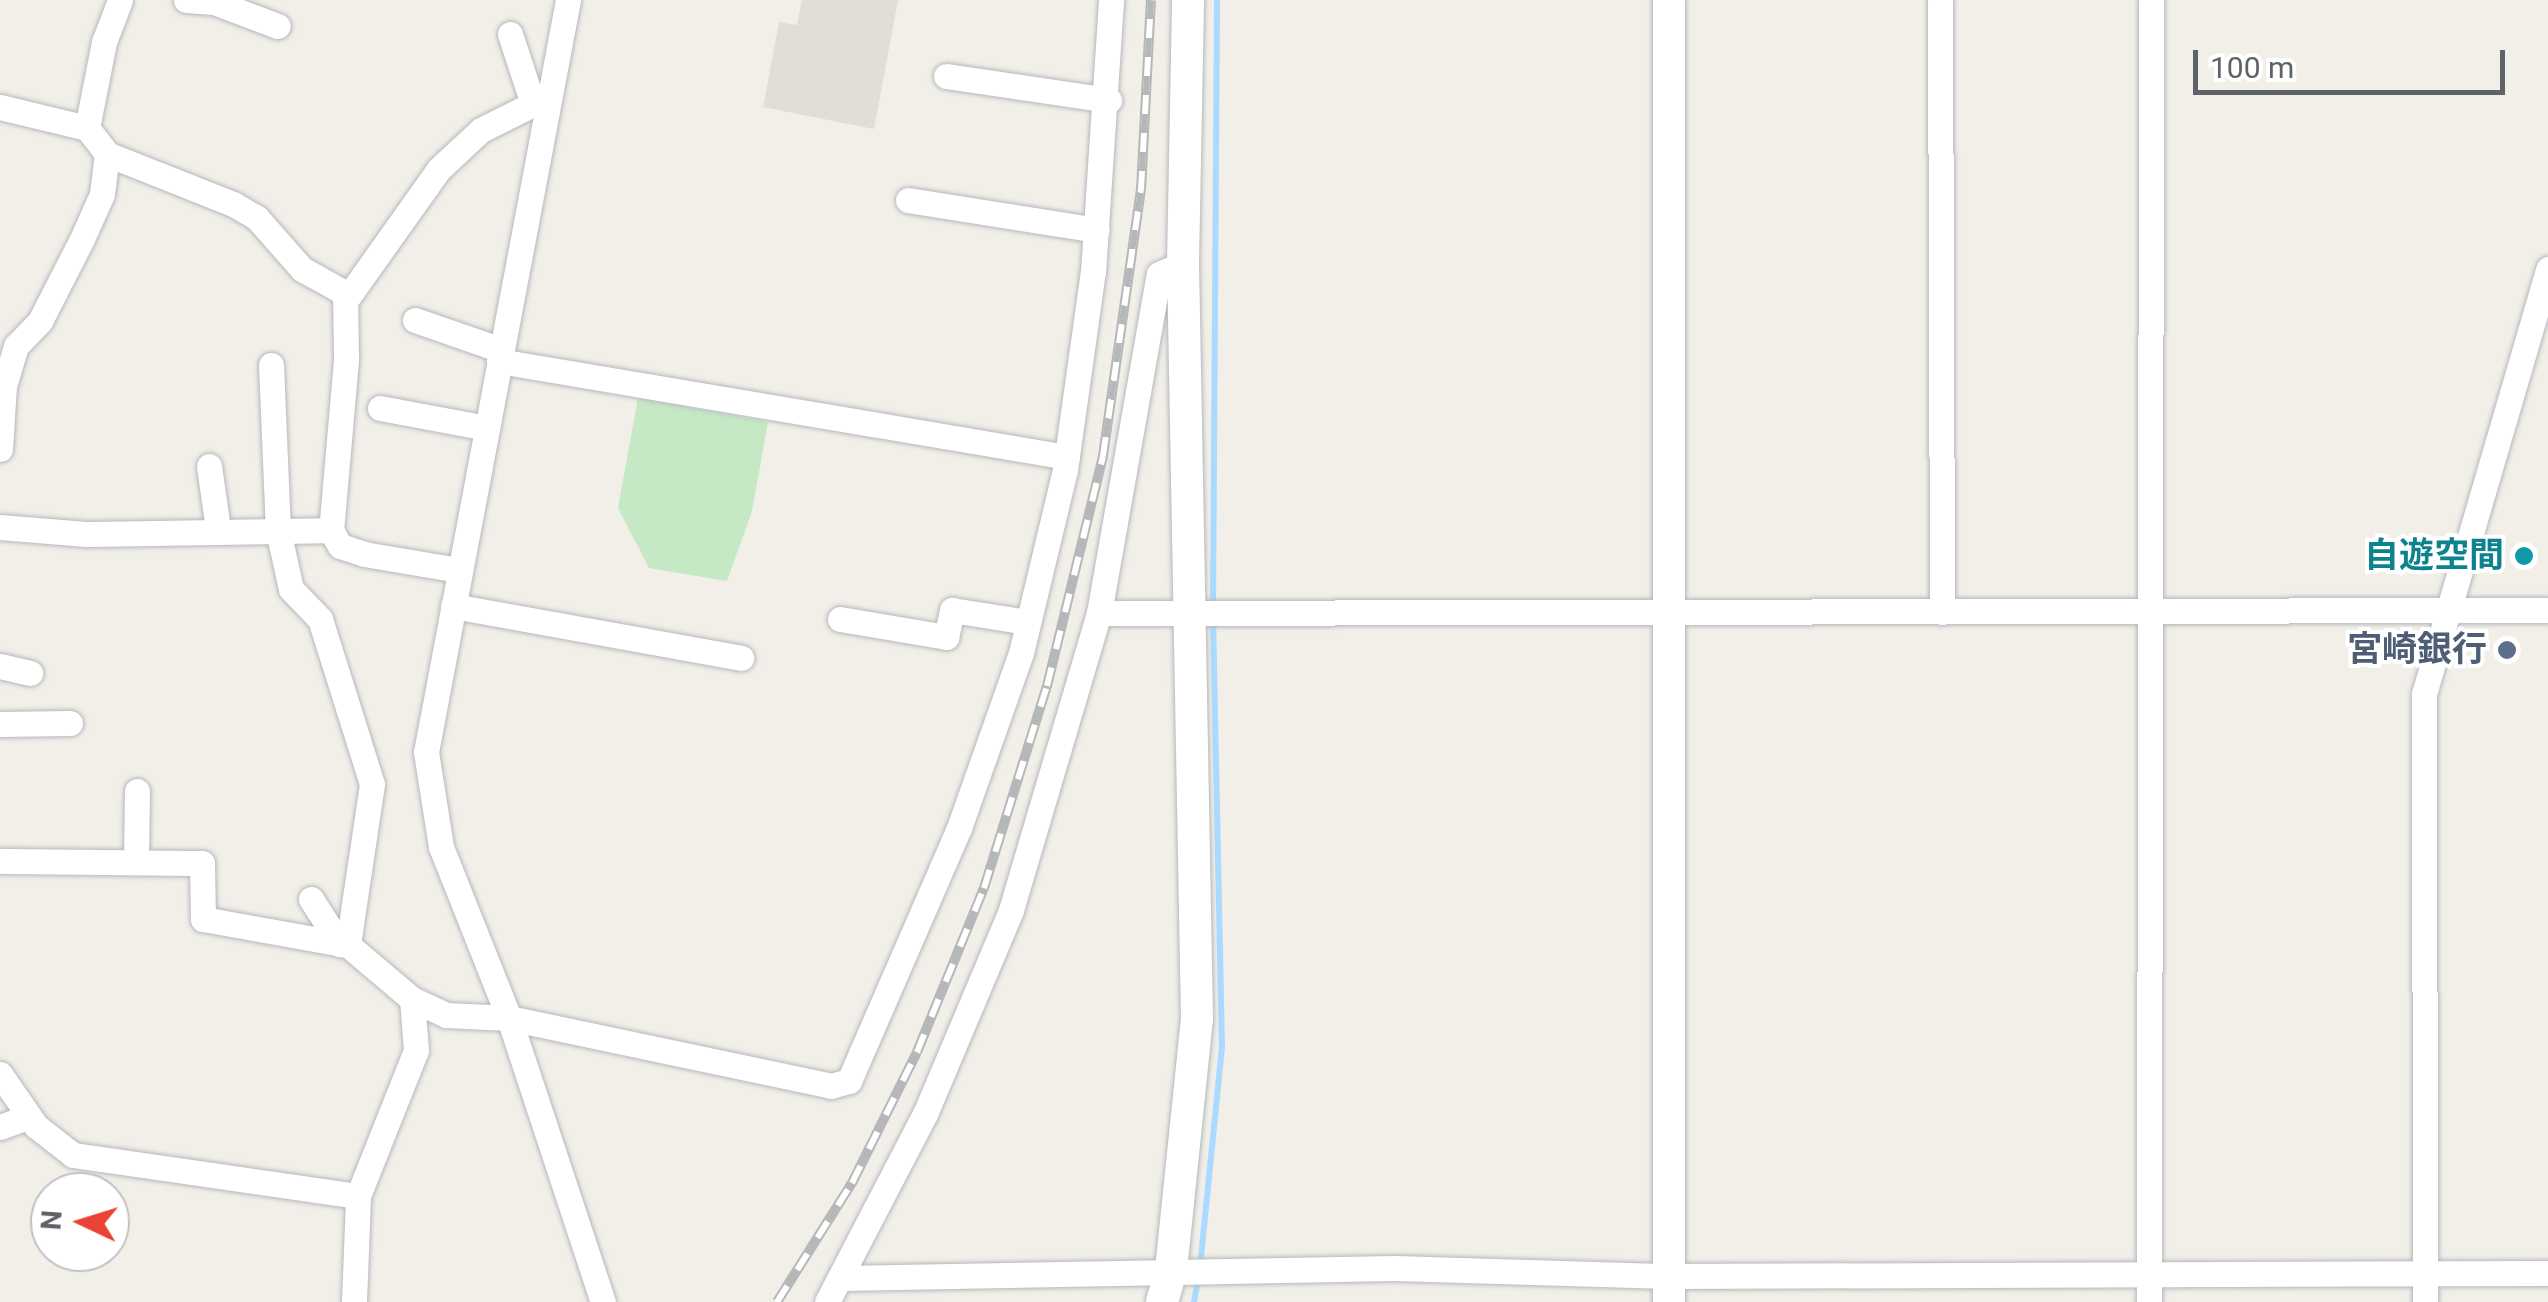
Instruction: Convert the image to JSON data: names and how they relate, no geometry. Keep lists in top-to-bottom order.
{
  "places": ["自遊空間", "宮崎銀行"],
  "scale_bar": "100 m",
  "north": "left"
}
